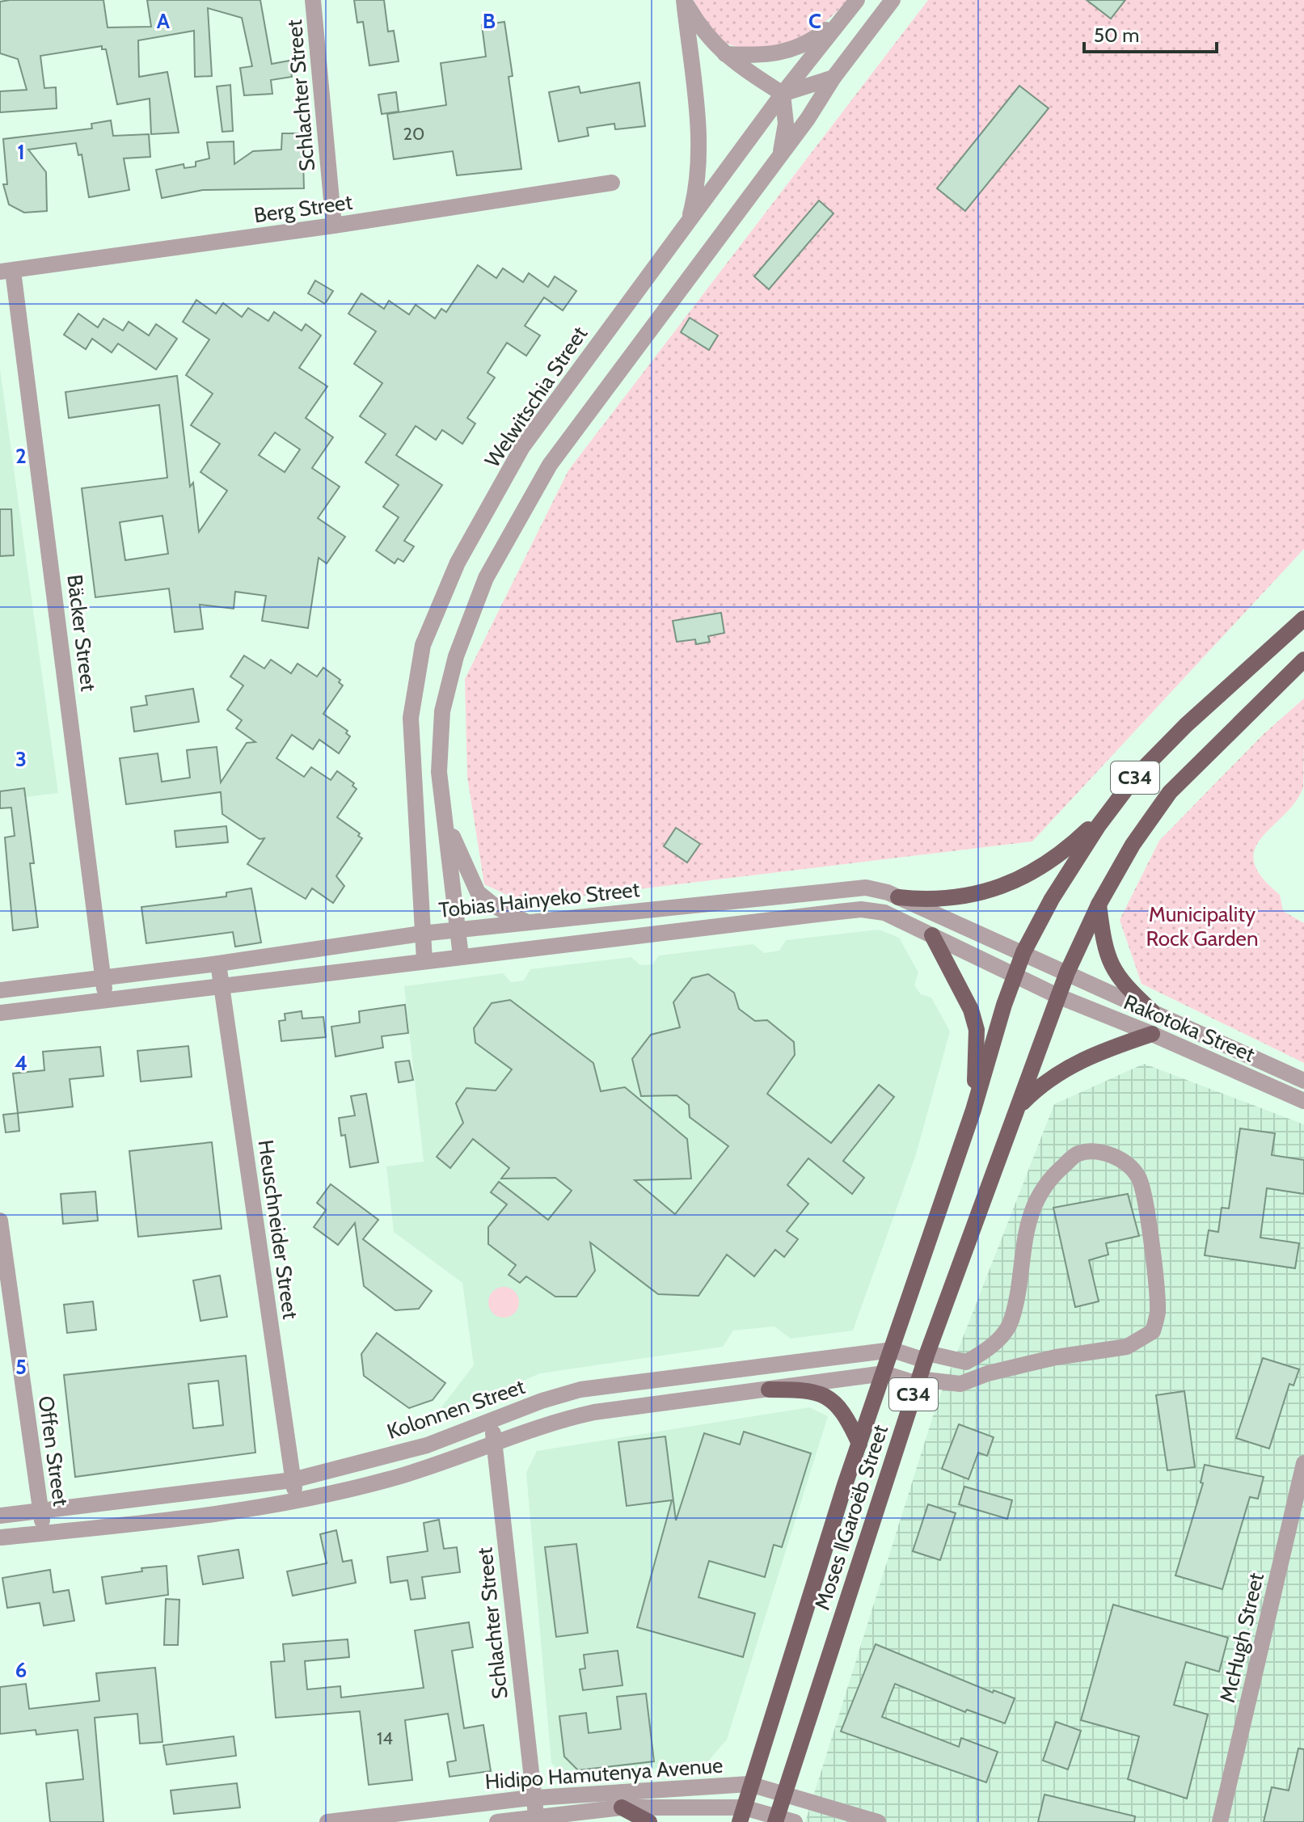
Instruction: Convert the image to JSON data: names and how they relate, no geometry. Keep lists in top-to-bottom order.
{
  "streets": {
    "main road": ["C34", "Moses ǁGaroëb Street"],
    "street": [
      "Schlachter Street",
      "Berg Street",
      "Welwitschia Street",
      "Bäcker Street",
      "Tobias Hainyeko Street",
      "Rakotoka Street",
      "Heuschneider Street",
      "Kolonnen Street",
      "Offen Street",
      "McHugh Street",
      "Hidipo Hamutenya Avenue"
    ]
  },
  "crossings": [
    ["Schlachter Street", "Berg Street"],
    ["Schlachter Street", "Kolonnen Street"],
    ["Schlachter Street", "Hidipo Hamutenya Avenue"],
    ["Berg Street", "Bäcker Street"],
    ["Welwitschia Street", "Tobias Hainyeko Street"],
    ["Bäcker Street", "Tobias Hainyeko Street"],
    ["C34", "Tobias Hainyeko Street"],
    ["C34", "Rakotoka Street"],
    ["C34", "Moses ǁGaroëb Street"],
    ["Tobias Hainyeko Street", "Rakotoka Street"],
    ["Tobias Hainyeko Street", "Heuschneider Street"],
    ["Tobias Hainyeko Street", "Moses ǁGaroëb Street"],
    ["Rakotoka Street", "Moses ǁGaroëb Street"],
    ["Heuschneider Street", "Kolonnen Street"],
    ["Kolonnen Street", "Offen Street"],
    ["Kolonnen Street", "Moses ǁGaroëb Street"],
    ["Moses ǁGaroëb Street", "Hidipo Hamutenya Avenue"]
  ],
  "parks": ["Municipality Rock Garden"],
  "house_numbers": ["20", "14"],
  "scale_bar": "50 m",
  "grid": {
    "columns": ["A", "B", "C"],
    "rows": [
      "1",
      "2",
      "3",
      "4",
      "5",
      "6"
    ]
  }
}
